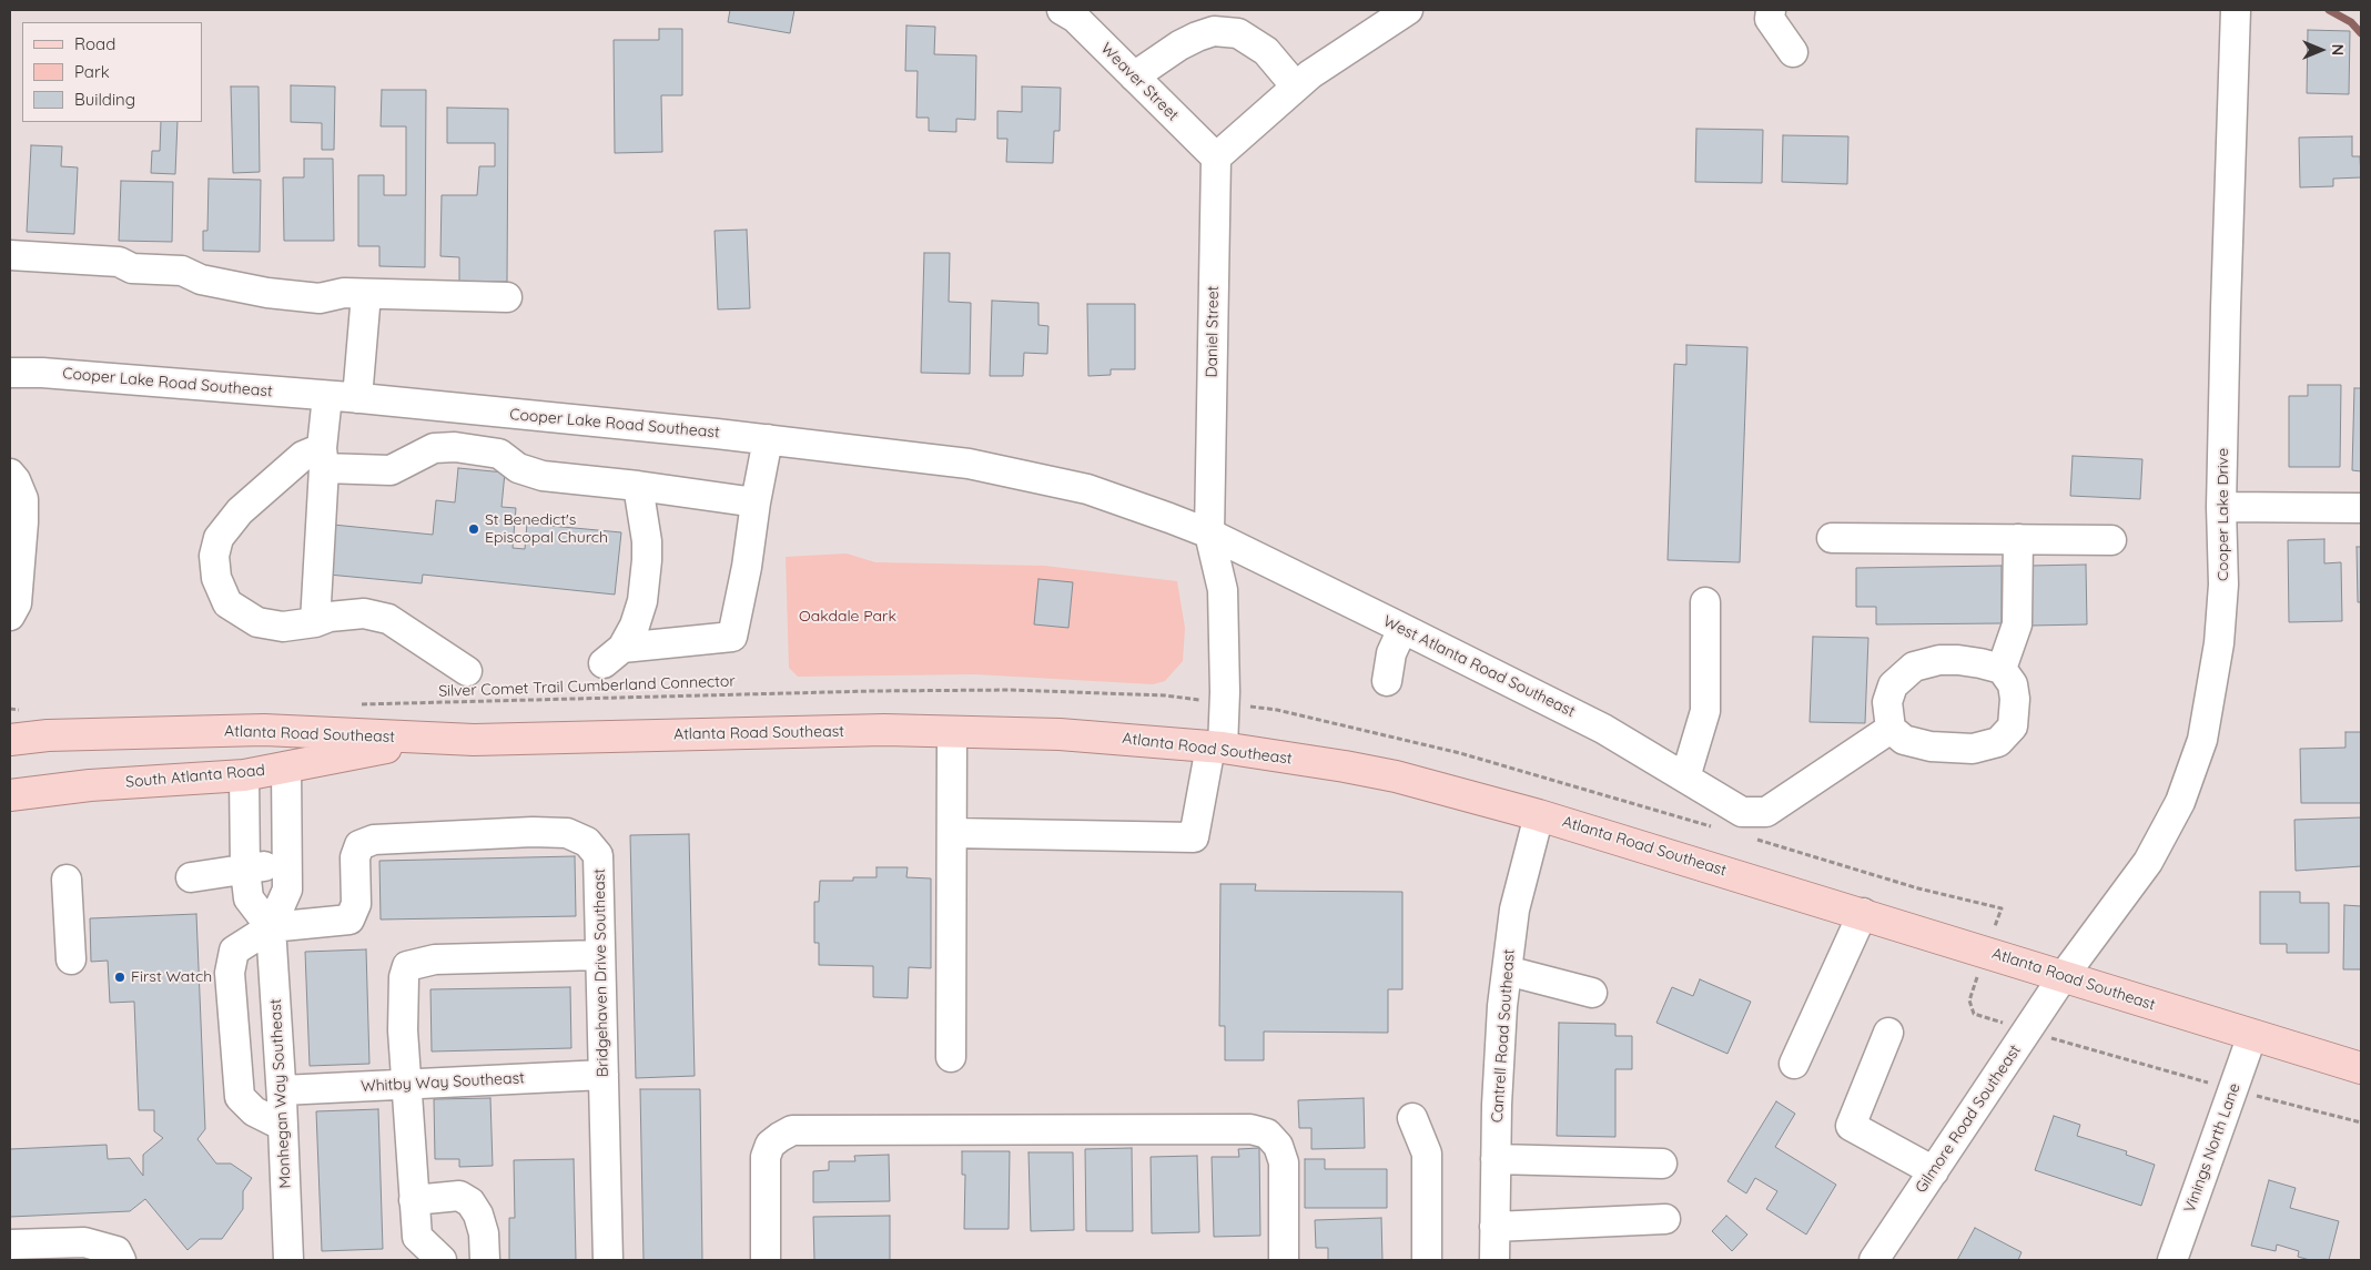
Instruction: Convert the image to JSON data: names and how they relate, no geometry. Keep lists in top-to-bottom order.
{
  "streets": {
    "main road": ["Atlanta Road Southeast", "South Atlanta Road"],
    "street": [
      "Weaver Street",
      "Daniel Street",
      "Cooper Lake Road Southeast",
      "Cooper Lake Drive",
      "West Atlanta Road Southeast",
      "Bridgehaven Drive Southeast",
      "Cantrell Road Southeast",
      "Whitby Way Southeast",
      "Monhegan Way Southeast",
      "Gilmore Road Southeast",
      "Vinings North Lane"
    ],
    "path": ["Silver Comet Trail Cumberland Connector"]
  },
  "crossings": [
    ["Weaver Street", "Daniel Street"],
    ["Daniel Street", "Cooper Lake Road Southeast"],
    ["Daniel Street", "West Atlanta Road Southeast"],
    ["Daniel Street", "Atlanta Road Southeast"],
    ["Cooper Lake Road Southeast", "West Atlanta Road Southeast"],
    ["Cooper Lake Drive", "Atlanta Road Southeast"],
    ["Cooper Lake Drive", "Gilmore Road Southeast"],
    ["Atlanta Road Southeast", "South Atlanta Road"],
    ["Atlanta Road Southeast", "Cantrell Road Southeast"],
    ["Atlanta Road Southeast", "Gilmore Road Southeast"],
    ["Atlanta Road Southeast", "Vinings North Lane"],
    ["South Atlanta Road", "Monhegan Way Southeast"],
    ["Bridgehaven Drive Southeast", "Whitby Way Southeast"],
    ["Bridgehaven Drive Southeast", "Monhegan Way Southeast"],
    ["Whitby Way Southeast", "Monhegan Way Southeast"]
  ],
  "parks": ["Oakdale Park"],
  "places": ["St Benedict's Episcopal Church", "First Watch"],
  "legend": ["Road", "Park", "Building"],
  "north": "right"
}
